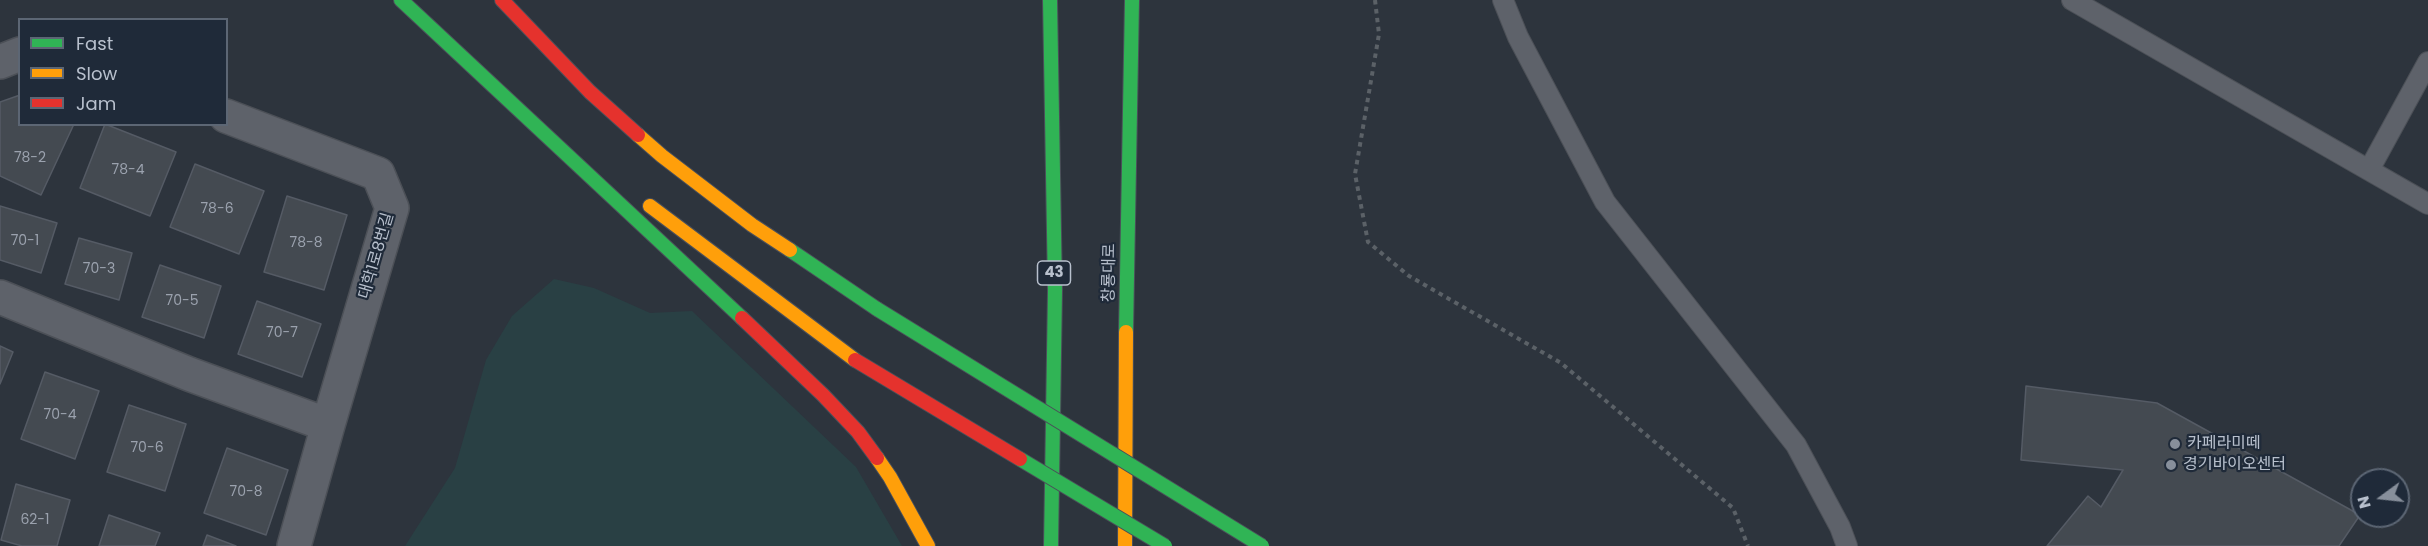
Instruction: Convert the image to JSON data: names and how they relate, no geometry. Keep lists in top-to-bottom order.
{
  "streets": {
    "main road": ["43", "창룡대로"],
    "street": ["대학1로8번길"]
  },
  "places": ["카페라미떼", "경기바이오센터"],
  "house_numbers": [
    "78-2",
    "78-4",
    "78-6",
    "70-1",
    "78-8",
    "70-3",
    "70-5",
    "70-7",
    "70-4",
    "70-6",
    "70-8",
    "62-1"
  ],
  "legend": ["Fast", "Slow", "Jam"],
  "north": "left"
}
